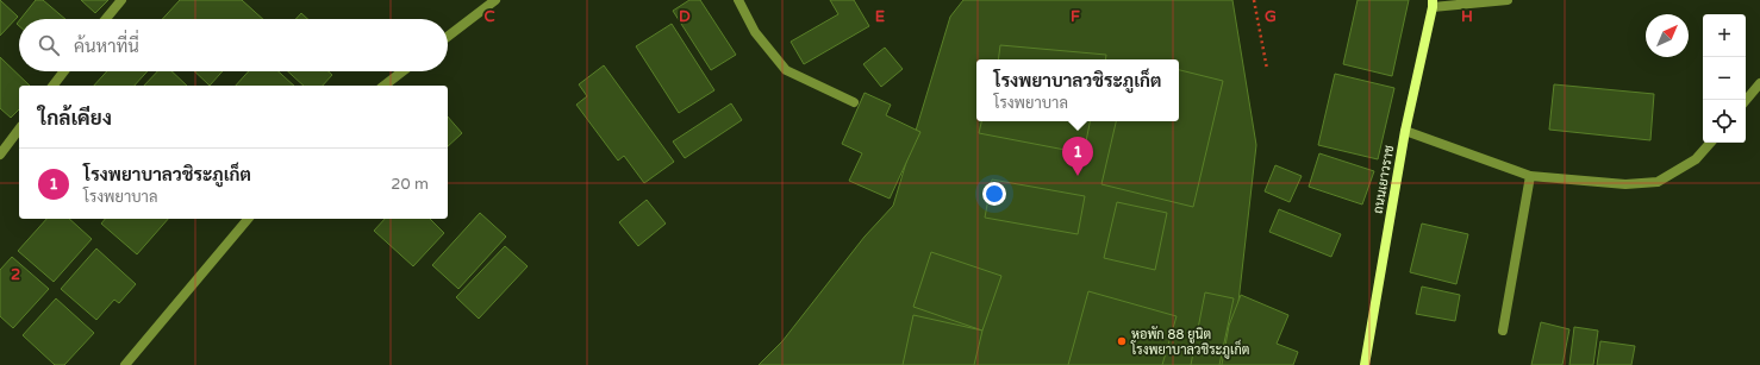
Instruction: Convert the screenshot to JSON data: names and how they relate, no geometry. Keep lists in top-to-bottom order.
{
  "streets": {
    "main road": ["ถนนเยาวราช"]
  },
  "places": ["หอพัก 88 ยูนิต โรงพยาบาลวชิระภูเก็ต"],
  "north": "top right",
  "page": {
    "map_buttons": ["+", "−"],
    "search": "ค้นหาที่นี่",
    "popup": ["โรงพยาบาลวชิระภูเก็ต", "โรงพยาบาล"],
    "heading": "ใกล้เคียง",
    "pins": "1",
    "list": [
      {
        "mark": "1",
        "name": "โรงพยาบาลวชิระภูเก็ต",
        "note": "โรงพยาบาล",
        "value": "20 m"
      }
    ]
  },
  "grid": {
    "columns": [
      "C",
      "D",
      "E",
      "F",
      "G",
      "H"
    ],
    "rows": ["2"]
  }
}
